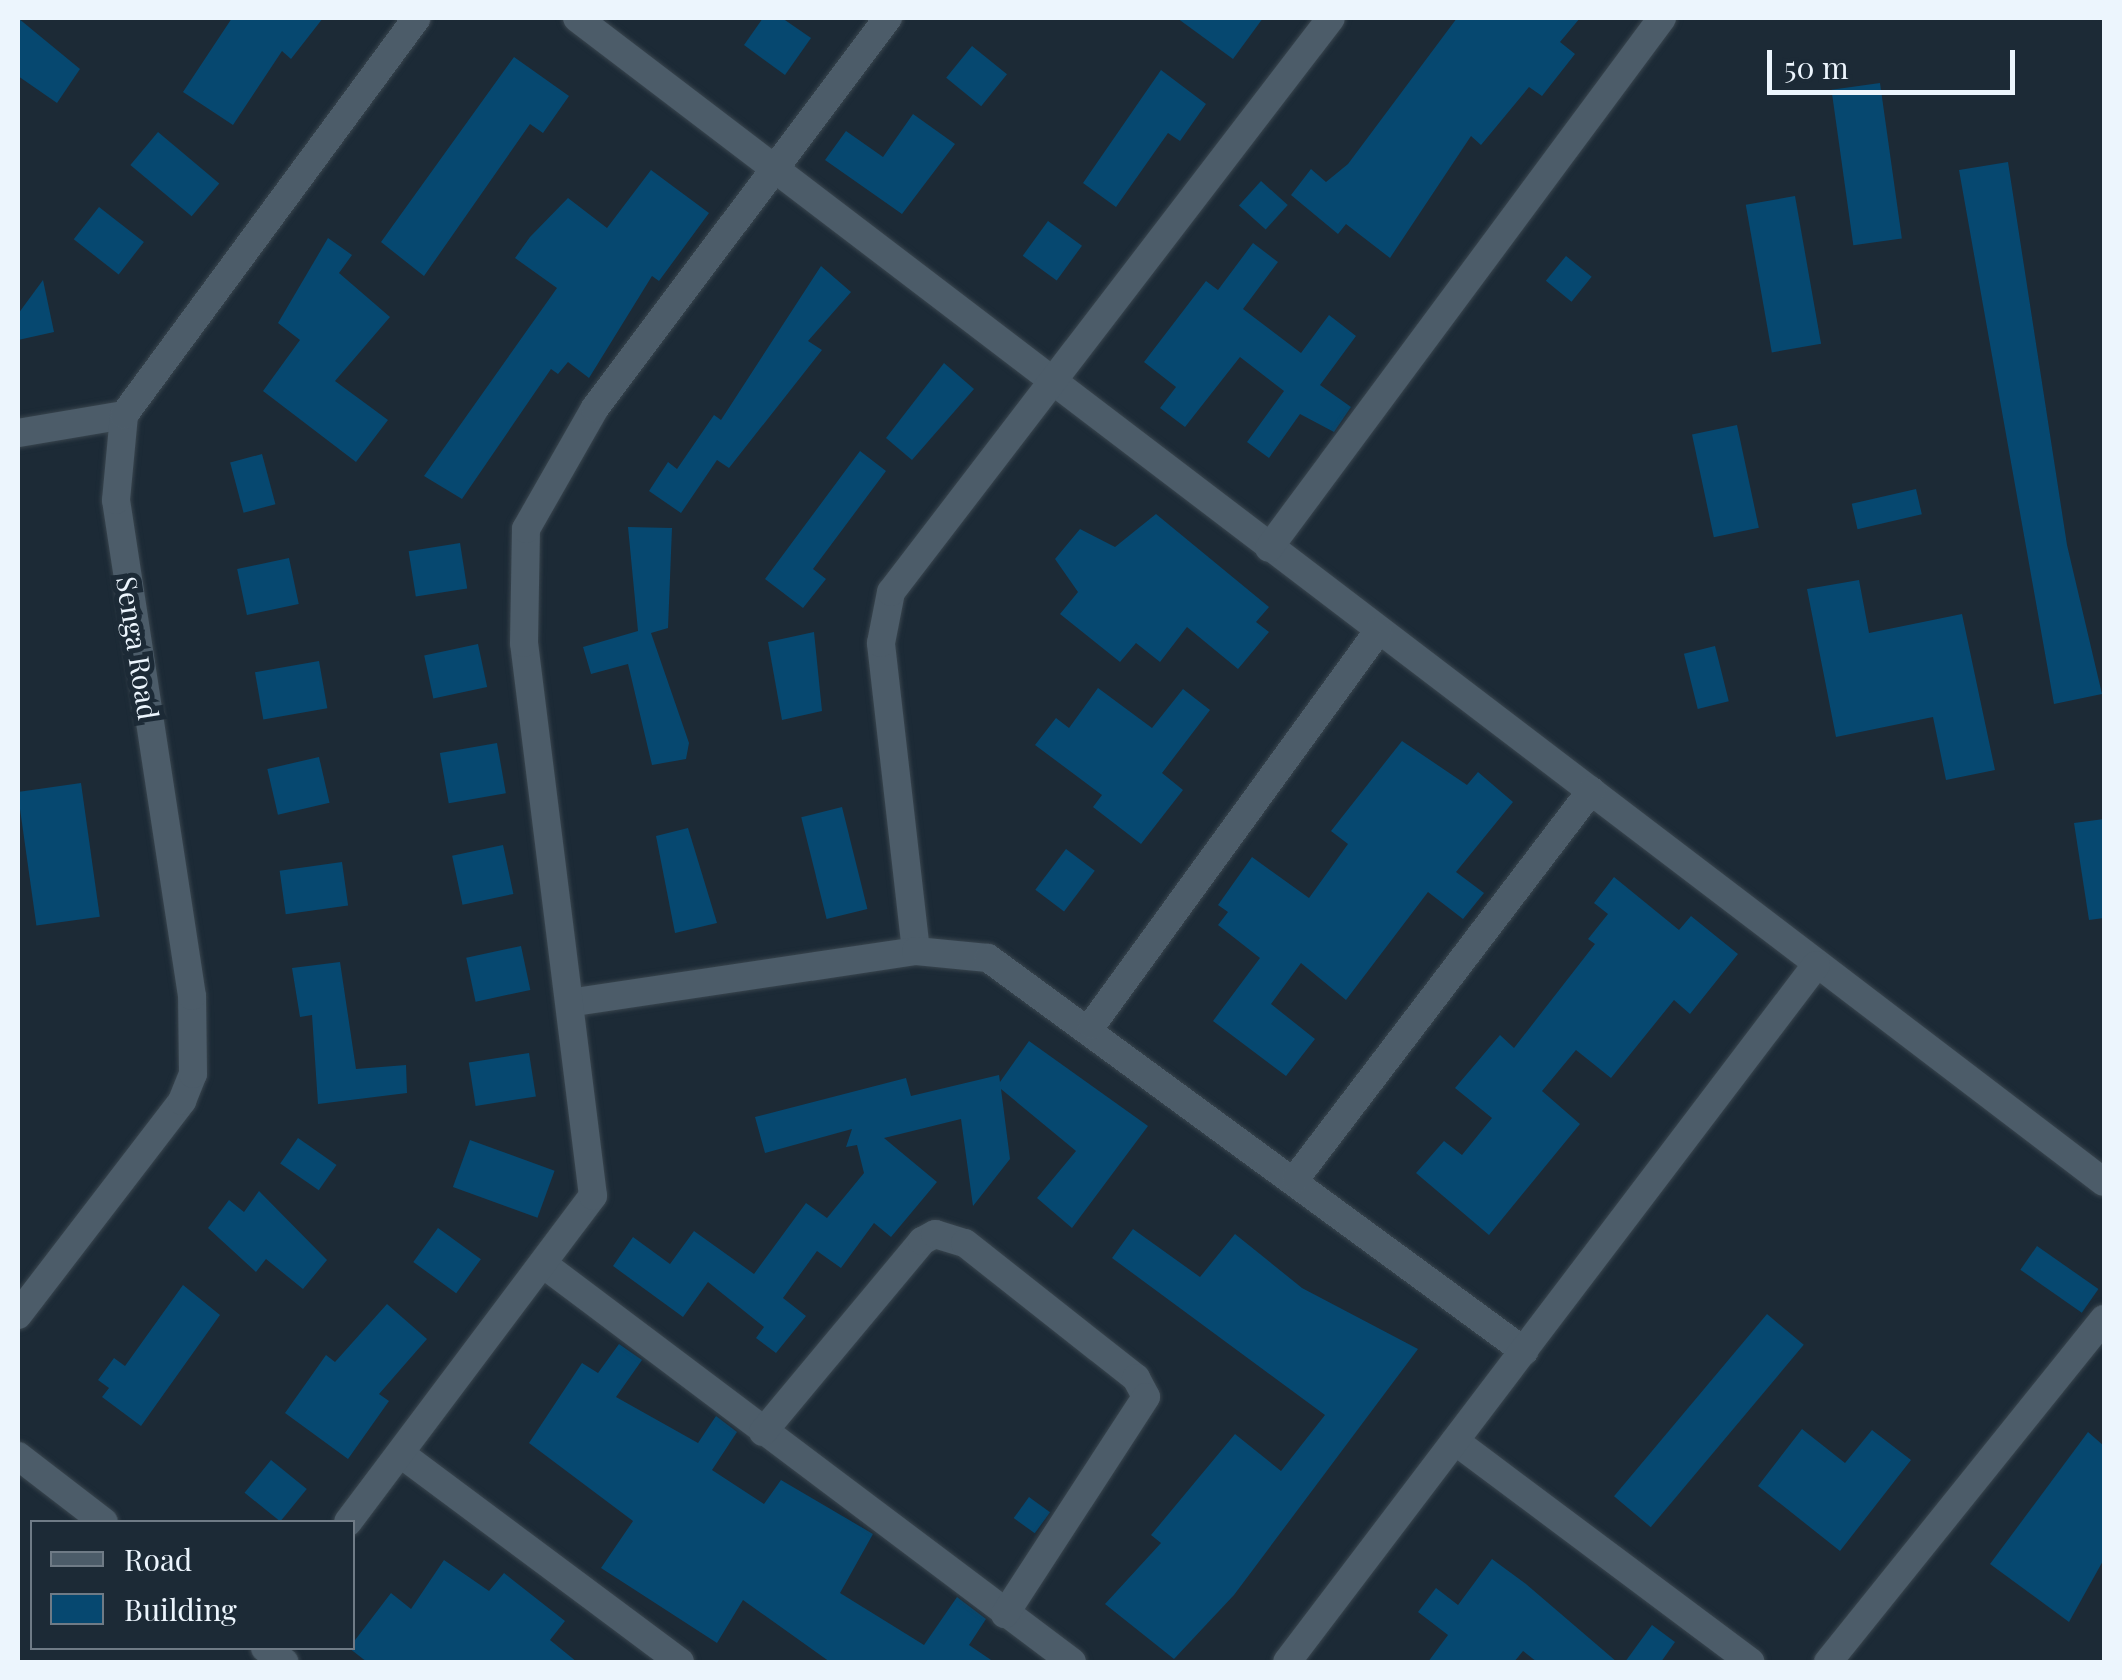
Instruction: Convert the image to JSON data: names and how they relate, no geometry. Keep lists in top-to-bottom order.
{
  "streets": {
    "street": ["Senga Road"]
  },
  "legend": ["Road", "Building"],
  "scale_bar": "50 m"
}
